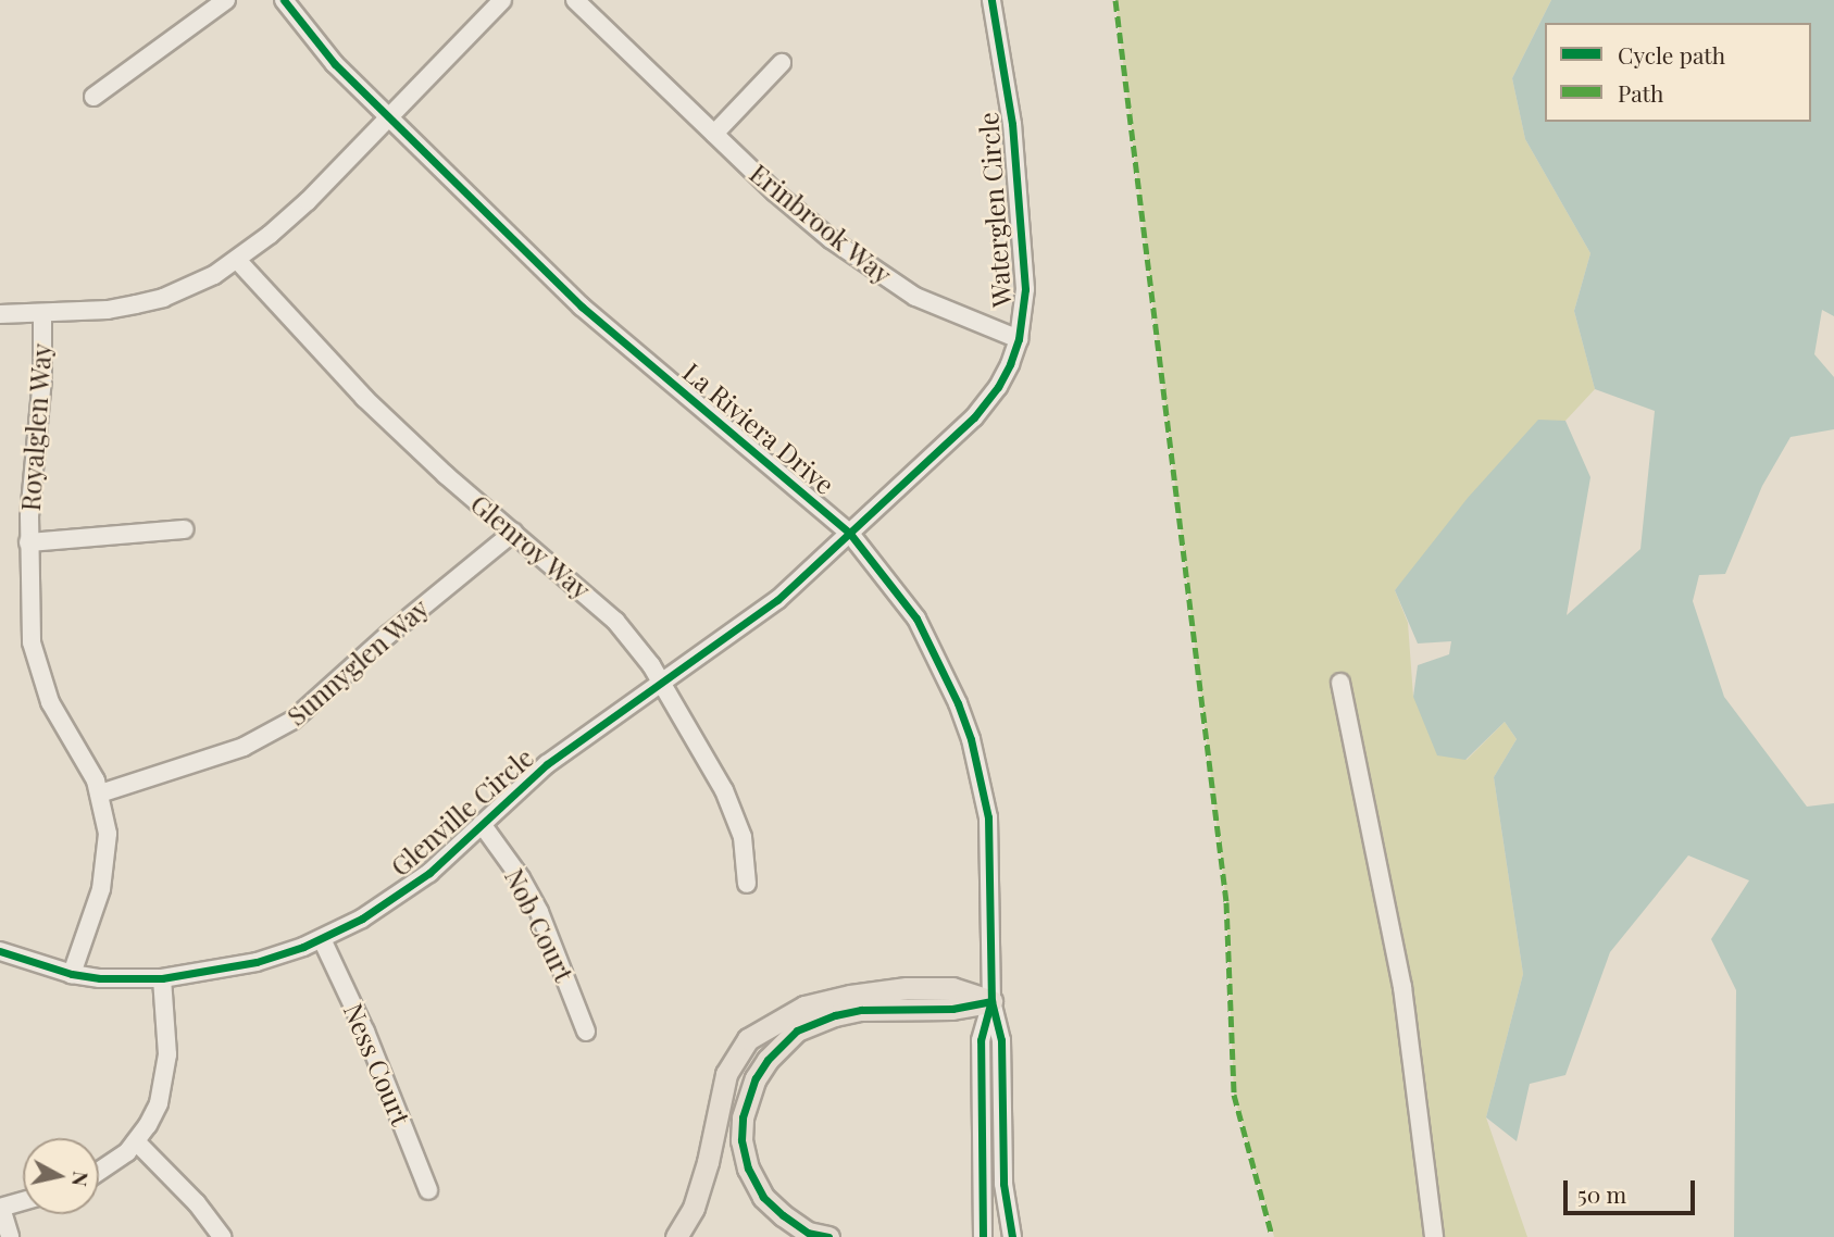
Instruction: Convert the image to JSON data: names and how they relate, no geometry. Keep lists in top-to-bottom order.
{
  "streets": {
    "street": [
      "Waterglen Circle",
      "Erinbrook Way",
      "Royalglen Way",
      "La Riviera Drive",
      "Glenroy Way",
      "Sunnyglen Way",
      "Glenville Circle",
      "Nob Court",
      "Ness Court"
    ]
  },
  "crossings": [
    ["Waterglen Circle", "Erinbrook Way"],
    ["Waterglen Circle", "La Riviera Drive"],
    ["Waterglen Circle", "Glenville Circle"],
    ["Royalglen Way", "Sunnyglen Way"],
    ["Royalglen Way", "Glenville Circle"],
    ["La Riviera Drive", "Glenville Circle"],
    ["Glenroy Way", "Sunnyglen Way"],
    ["Glenroy Way", "Glenville Circle"],
    ["Glenville Circle", "Nob Court"],
    ["Glenville Circle", "Ness Court"]
  ],
  "legend": ["Cycle path", "Path"],
  "scale_bar": "50 m",
  "north": "right"
}
